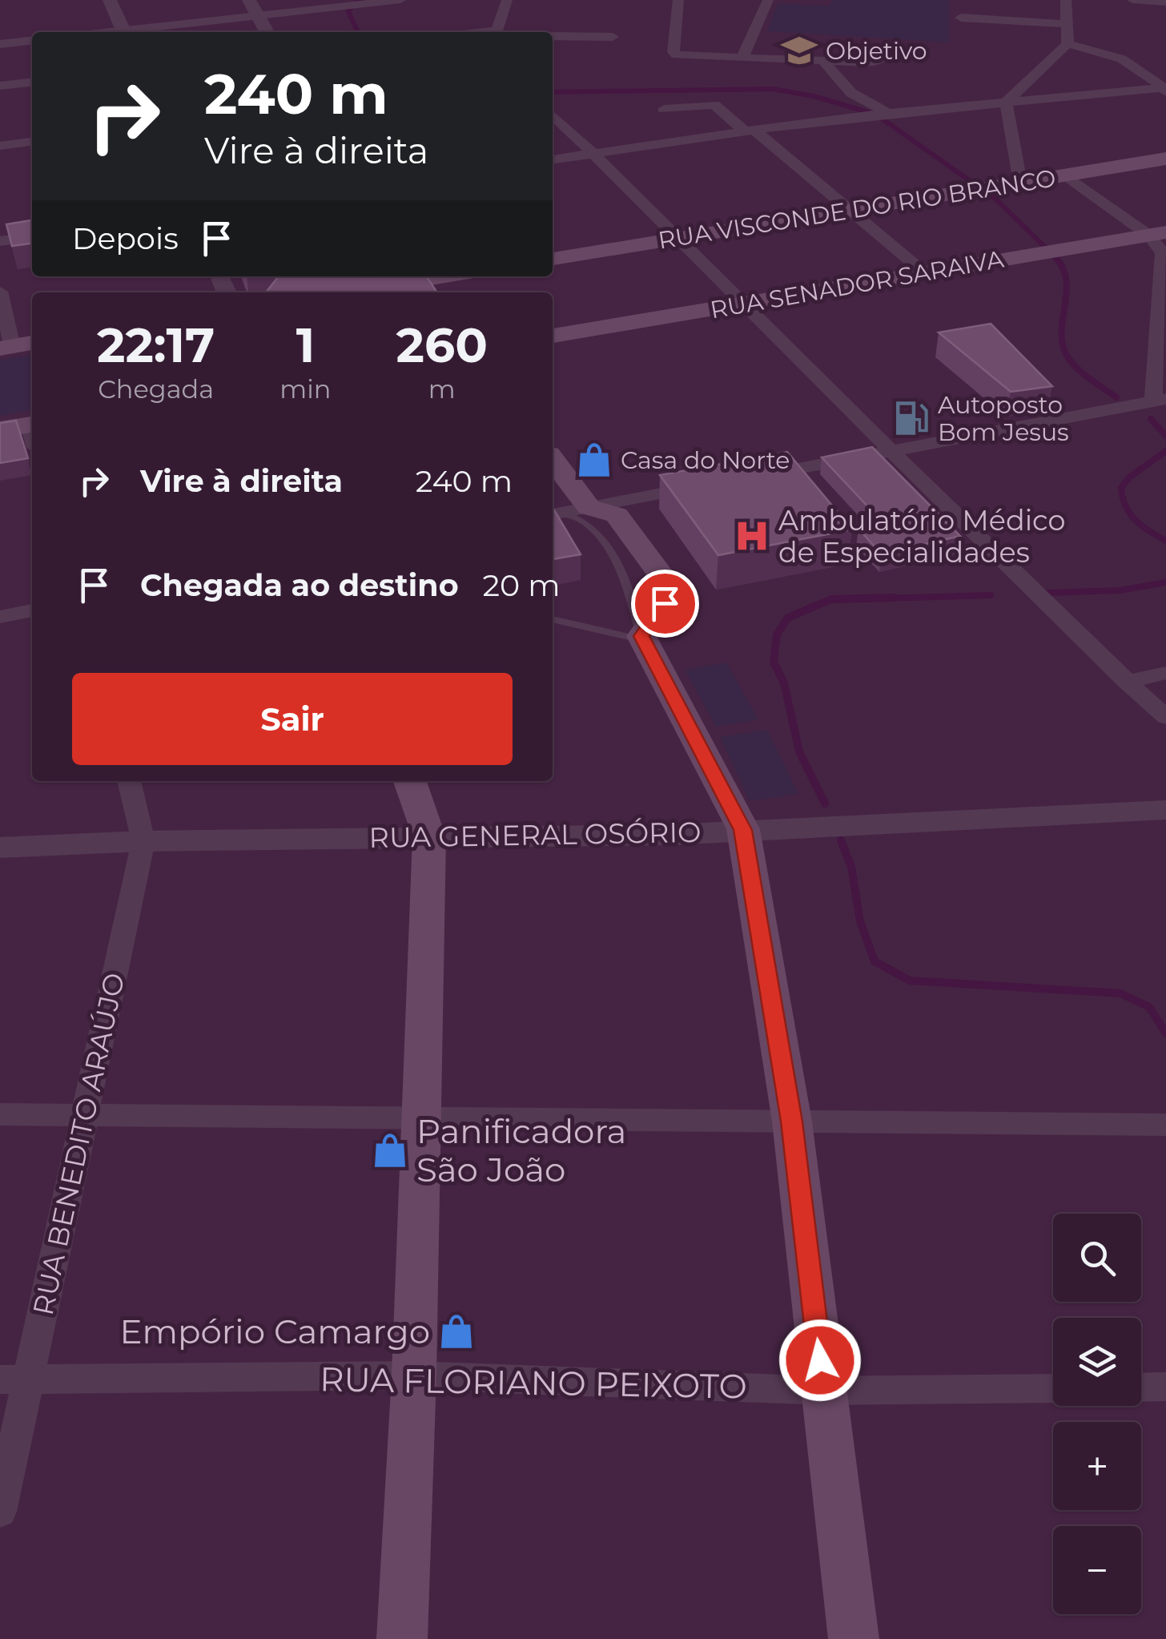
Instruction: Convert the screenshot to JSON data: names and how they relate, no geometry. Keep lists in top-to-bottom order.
{
  "streets": {
    "main road": ["RUA VISCONDE DO RIO BRANCO", "RUA SENADOR SARAIVA"],
    "street": ["RUA GENERAL OSÓRIO", "RUA BENEDITO ARAÚJO", "RUA FLORIANO PEIXOTO"]
  },
  "crossings": [
    ["RUA GENERAL OSÓRIO", "RUA BENEDITO ARAÚJO"],
    ["RUA BENEDITO ARAÚJO", "RUA FLORIANO PEIXOTO"]
  ],
  "places": {
    "school or university": ["Objetivo"],
    "fuel station": ["Autoposto Bom Jesus"],
    "shop": ["Casa do Norte", "Panificadora São João", "Empório Camargo"],
    "hospital": ["Ambulatório Médico de Especialidades"]
  },
  "page": {
    "turn": ["240 m", "Vire à direita"],
    "then": "Depois",
    "eta": [
      "22:17",
      "Chegada",
      "1",
      "min",
      "260",
      "m"
    ],
    "list": [
      {
        "name": "Vire à direita",
        "value": "240 m"
      },
      {
        "name": "Chegada ao destino",
        "value": "20 m"
      }
    ],
    "buttons": "Sair",
    "map_buttons": ["+", "−"]
  }
}
